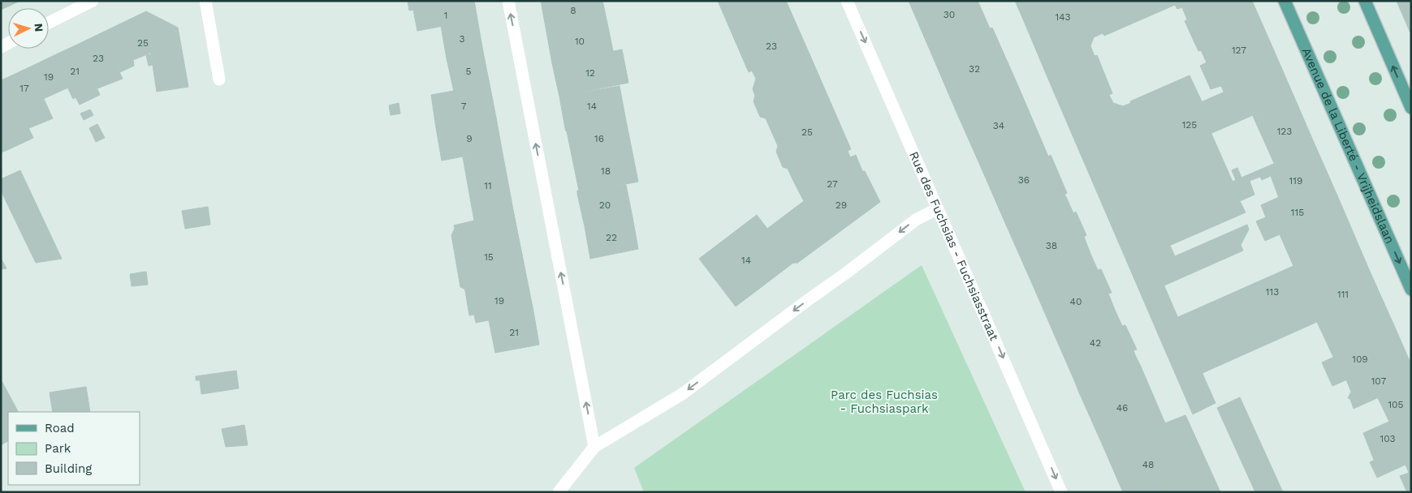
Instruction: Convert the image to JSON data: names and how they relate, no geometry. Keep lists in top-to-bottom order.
{
  "streets": {
    "main road": ["Avenue de la Liberté - Vrijheidslaan"],
    "street": ["Rue des Fuchsias - Fuchsiasstraat"]
  },
  "one_way": ["Rue des Fuchsias - Fuchsiasstraat"],
  "parks": ["Parc des Fuchsias - Fuchsiaspark"],
  "house_numbers": [
    "8",
    "30",
    "1",
    "143",
    "3",
    "10",
    "25",
    "23",
    "127",
    "23",
    "32",
    "21",
    "5",
    "12",
    "19",
    "17",
    "7",
    "14",
    "125",
    "34",
    "123",
    "25",
    "9",
    "16",
    "18",
    "36",
    "119",
    "27",
    "11",
    "20",
    "29",
    "115",
    "22",
    "38",
    "15",
    "14",
    "113",
    "111",
    "19",
    "40",
    "21",
    "42",
    "109",
    "107",
    "105",
    "46",
    "103",
    "48"
  ],
  "legend": ["Road", "Park", "Building"],
  "north": "right"
}
